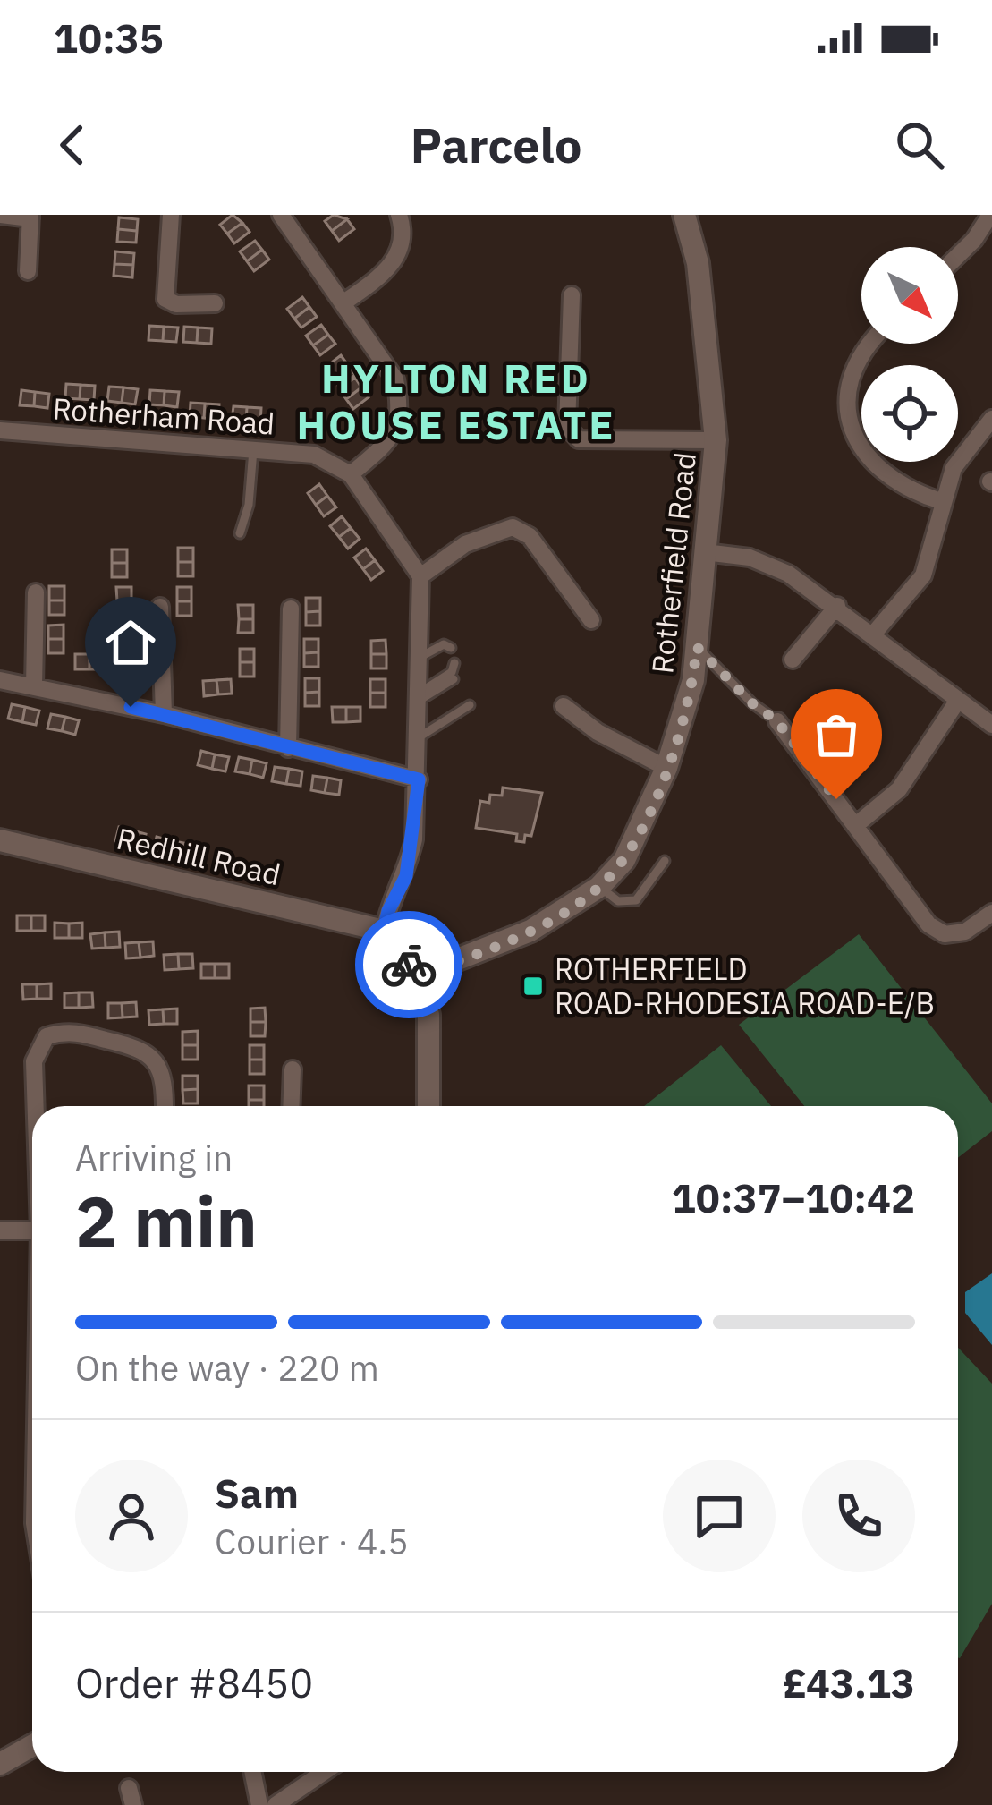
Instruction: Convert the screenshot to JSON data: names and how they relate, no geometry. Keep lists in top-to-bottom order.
{
  "streets": {
    "street": ["Rotherham Road", "Rotherfield Road", "Redhill Road"]
  },
  "districts": ["HYLTON RED HOUSE ESTATE"],
  "places": {
    "transit": ["ROTHERFIELD ROAD-RHODESIA ROAD-E/B"]
  },
  "north": "bottom right",
  "page": {
    "status": "10:35",
    "header": "Parcelo",
    "heading": ["2 min", "Arriving in", "10:37–10:42"],
    "panel": [
      "Sam",
      "Courier · 4.5",
      "Order #8450",
      "£43.13"
    ],
    "bar": "On the way · 220 m"
  }
}
